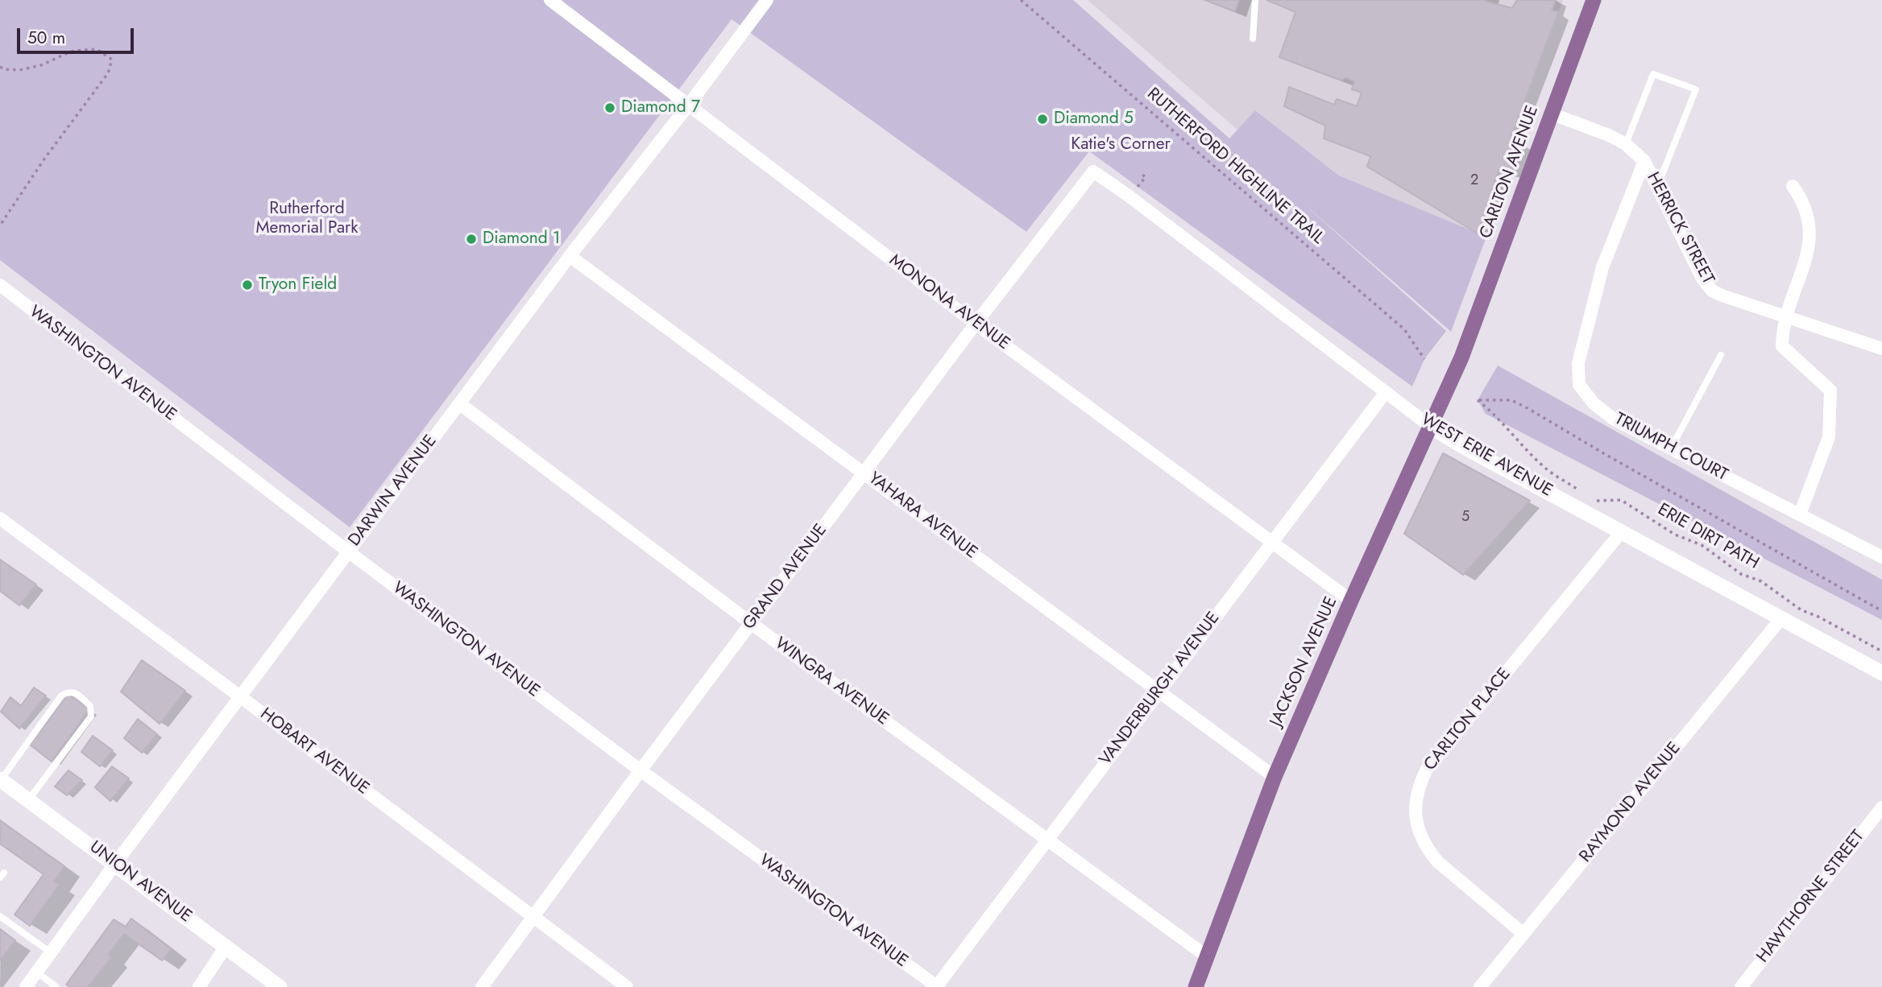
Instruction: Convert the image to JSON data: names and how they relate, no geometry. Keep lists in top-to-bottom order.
{
  "streets": {
    "main road": ["CARLTON AVENUE", "JACKSON AVENUE"],
    "street": [
      "HERRICK STREET",
      "MONONA AVENUE",
      "WASHINGTON AVENUE",
      "TRIUMPH COURT",
      "WEST ERIE AVENUE",
      "DARWIN AVENUE",
      "YAHARA AVENUE",
      "GRAND AVENUE",
      "WINGRA AVENUE",
      "VANDERBURGH AVENUE",
      "CARLTON PLACE",
      "HOBART AVENUE",
      "RAYMOND AVENUE",
      "UNION AVENUE",
      "HAWTHORNE STREET"
    ],
    "path": ["RUTHERFORD HIGHLINE TRAIL", "ERIE DIRT PATH"]
  },
  "crossings": [
    ["CARLTON AVENUE", "HERRICK STREET"],
    ["CARLTON AVENUE", "JACKSON AVENUE"],
    ["HERRICK STREET", "TRIUMPH COURT"],
    ["MONONA AVENUE", "DARWIN AVENUE"],
    ["MONONA AVENUE", "GRAND AVENUE"],
    ["MONONA AVENUE", "JACKSON AVENUE"],
    ["MONONA AVENUE", "VANDERBURGH AVENUE"],
    ["WASHINGTON AVENUE", "DARWIN AVENUE"],
    ["WASHINGTON AVENUE", "GRAND AVENUE"],
    ["WASHINGTON AVENUE", "VANDERBURGH AVENUE"],
    ["WEST ERIE AVENUE", "GRAND AVENUE"],
    ["WEST ERIE AVENUE", "JACKSON AVENUE"],
    ["WEST ERIE AVENUE", "VANDERBURGH AVENUE"],
    ["WEST ERIE AVENUE", "CARLTON PLACE"],
    ["WEST ERIE AVENUE", "RAYMOND AVENUE"],
    ["DARWIN AVENUE", "YAHARA AVENUE"],
    ["DARWIN AVENUE", "WINGRA AVENUE"],
    ["DARWIN AVENUE", "HOBART AVENUE"],
    ["DARWIN AVENUE", "UNION AVENUE"],
    ["YAHARA AVENUE", "GRAND AVENUE"],
    ["YAHARA AVENUE", "JACKSON AVENUE"],
    ["YAHARA AVENUE", "VANDERBURGH AVENUE"],
    ["GRAND AVENUE", "WINGRA AVENUE"],
    ["GRAND AVENUE", "HOBART AVENUE"],
    ["JACKSON AVENUE", "WINGRA AVENUE"],
    ["WINGRA AVENUE", "VANDERBURGH AVENUE"],
    ["CARLTON PLACE", "RAYMOND AVENUE"]
  ],
  "parks": ["Katie's Corner", "Rutherford Memorial Park"],
  "places": [
    "Diamond 7",
    "Diamond 5",
    "Diamond 1",
    "Tryon Field"
  ],
  "house_numbers": ["2", "5"],
  "scale_bar": "50 m"
}
